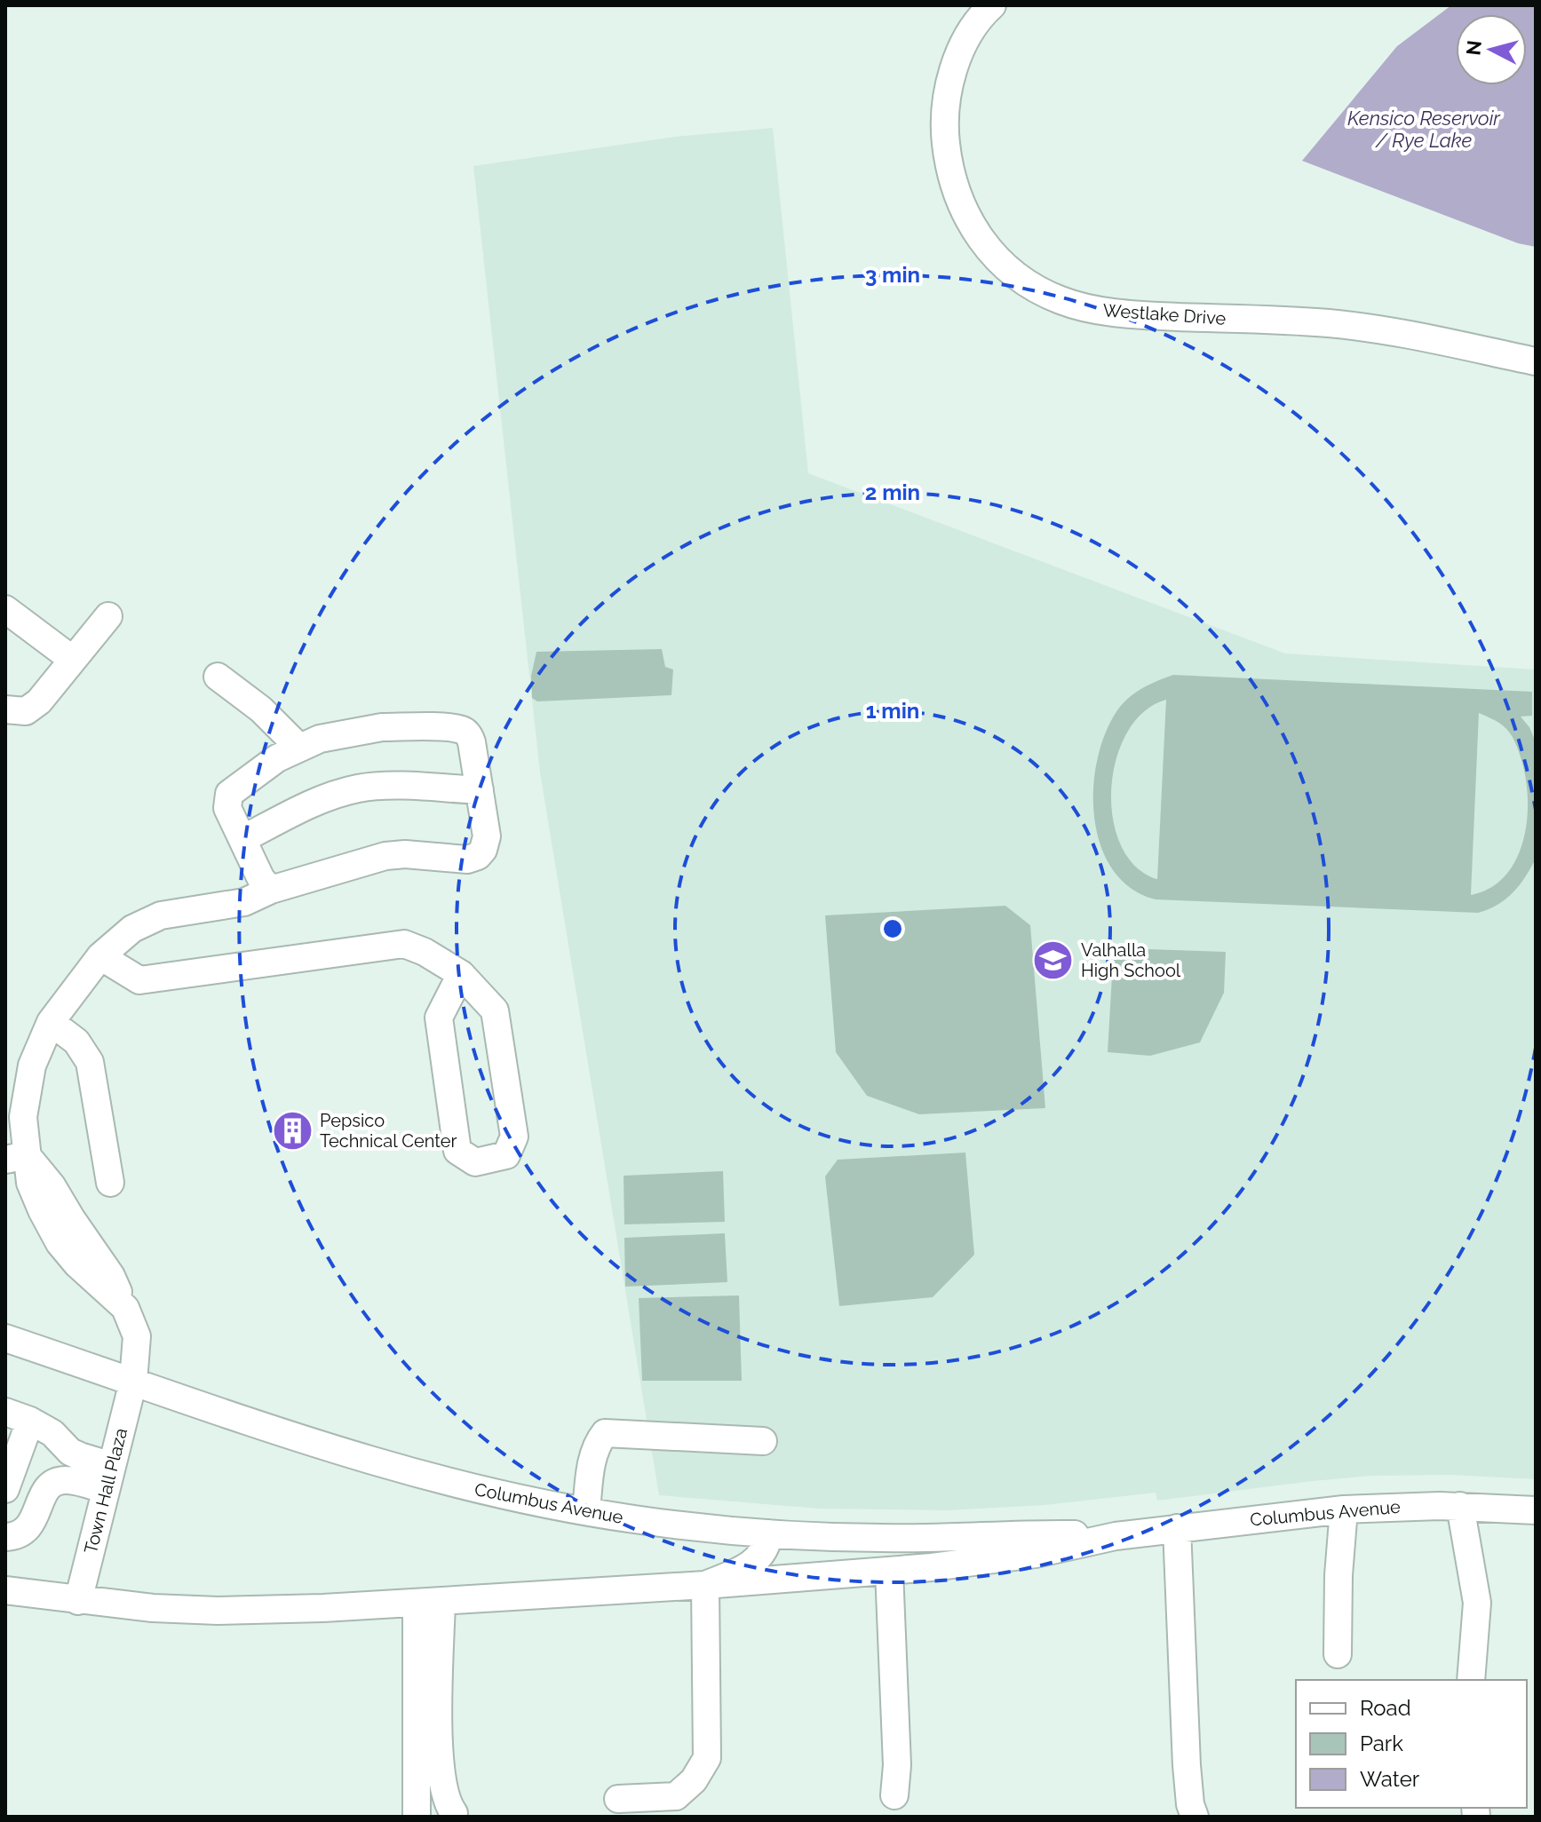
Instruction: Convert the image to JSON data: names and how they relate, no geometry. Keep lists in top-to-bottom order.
{
  "streets": {
    "street": ["Westlake Drive", "Town Hall Plaza", "Columbus Avenue"]
  },
  "crossings": [
    ["Town Hall Plaza", "Columbus Avenue"]
  ],
  "water": ["Kensico Reservoir / Rye Lake"],
  "places": {
    "school or university": ["Valhalla High School"],
    "building": ["Pepsico Technical Center"]
  },
  "legend": ["Road", "Park", "Water"],
  "north": "left",
  "rings": ["3 min", "2 min", "1 min"]
}
